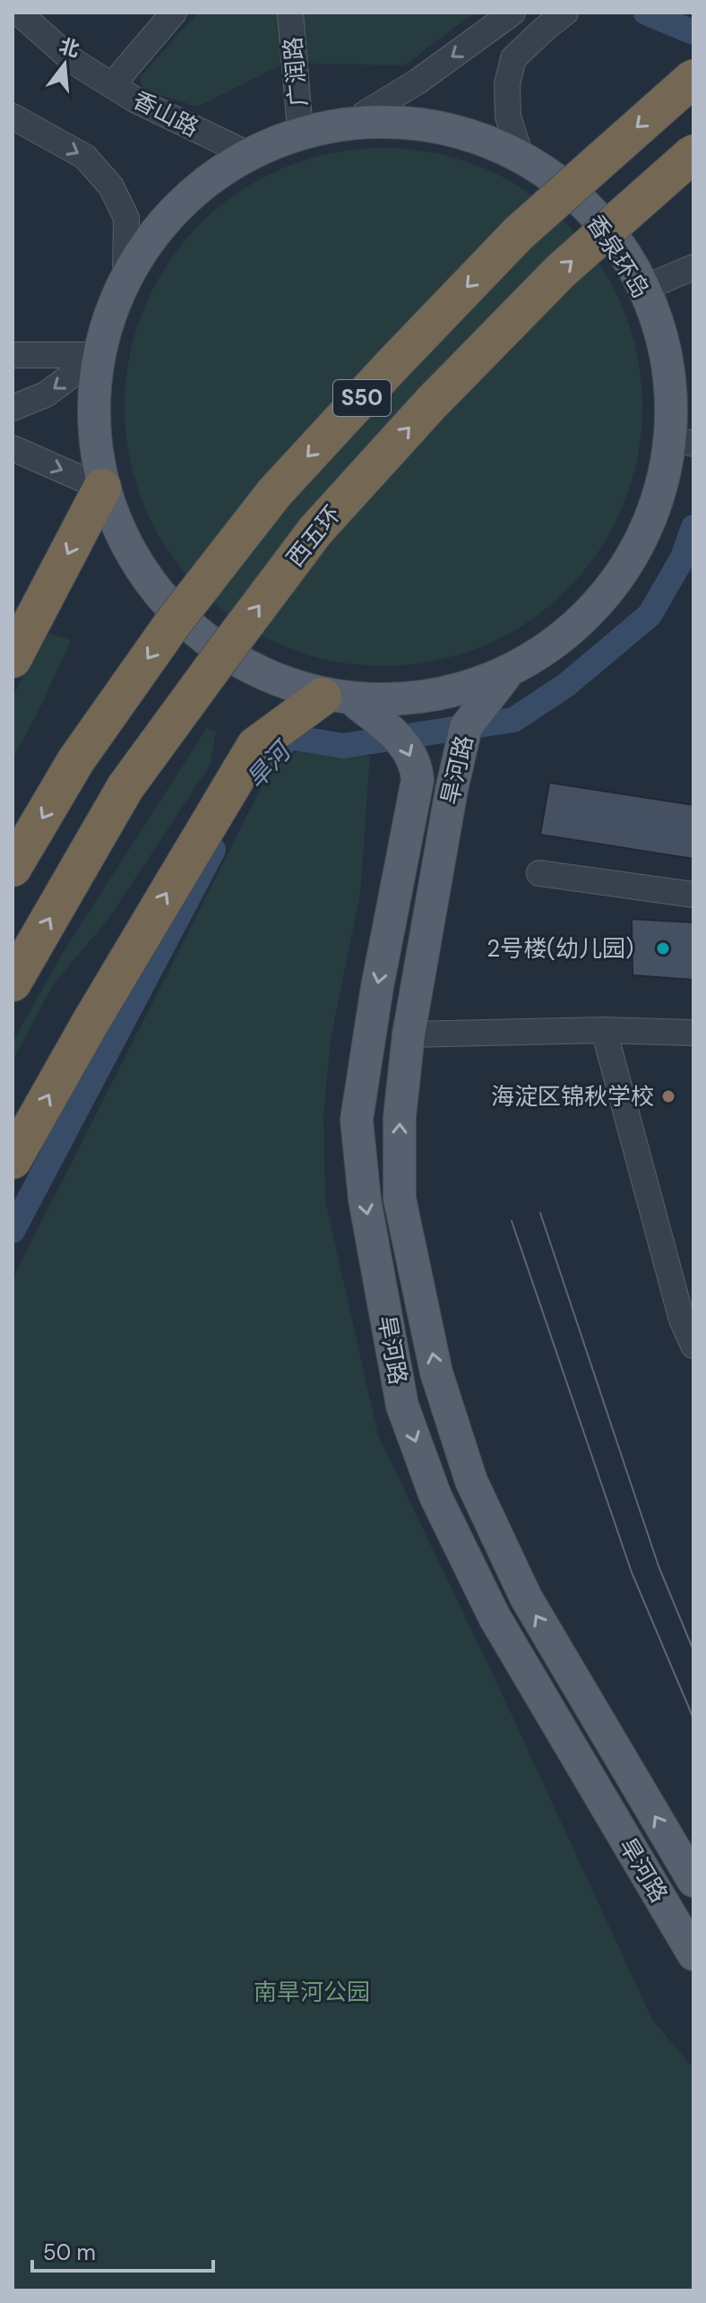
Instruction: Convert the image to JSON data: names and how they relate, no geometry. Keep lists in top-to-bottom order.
{
  "streets": {
    "highway": ["S50", "西五环"],
    "main road": ["香泉环岛", "旱河路"],
    "street": ["广润路", "香山路"]
  },
  "crossings": [
    ["广润路", "香泉环岛"],
    ["香山路", "香泉环岛"],
    ["香泉环岛", "旱河路"]
  ],
  "water": ["旱河"],
  "parks": ["南旱河公园"],
  "places": ["2号楼(幼儿园）", "海淀区锦秋学校"],
  "scale_bar": "50 m",
  "north": "top"
}
